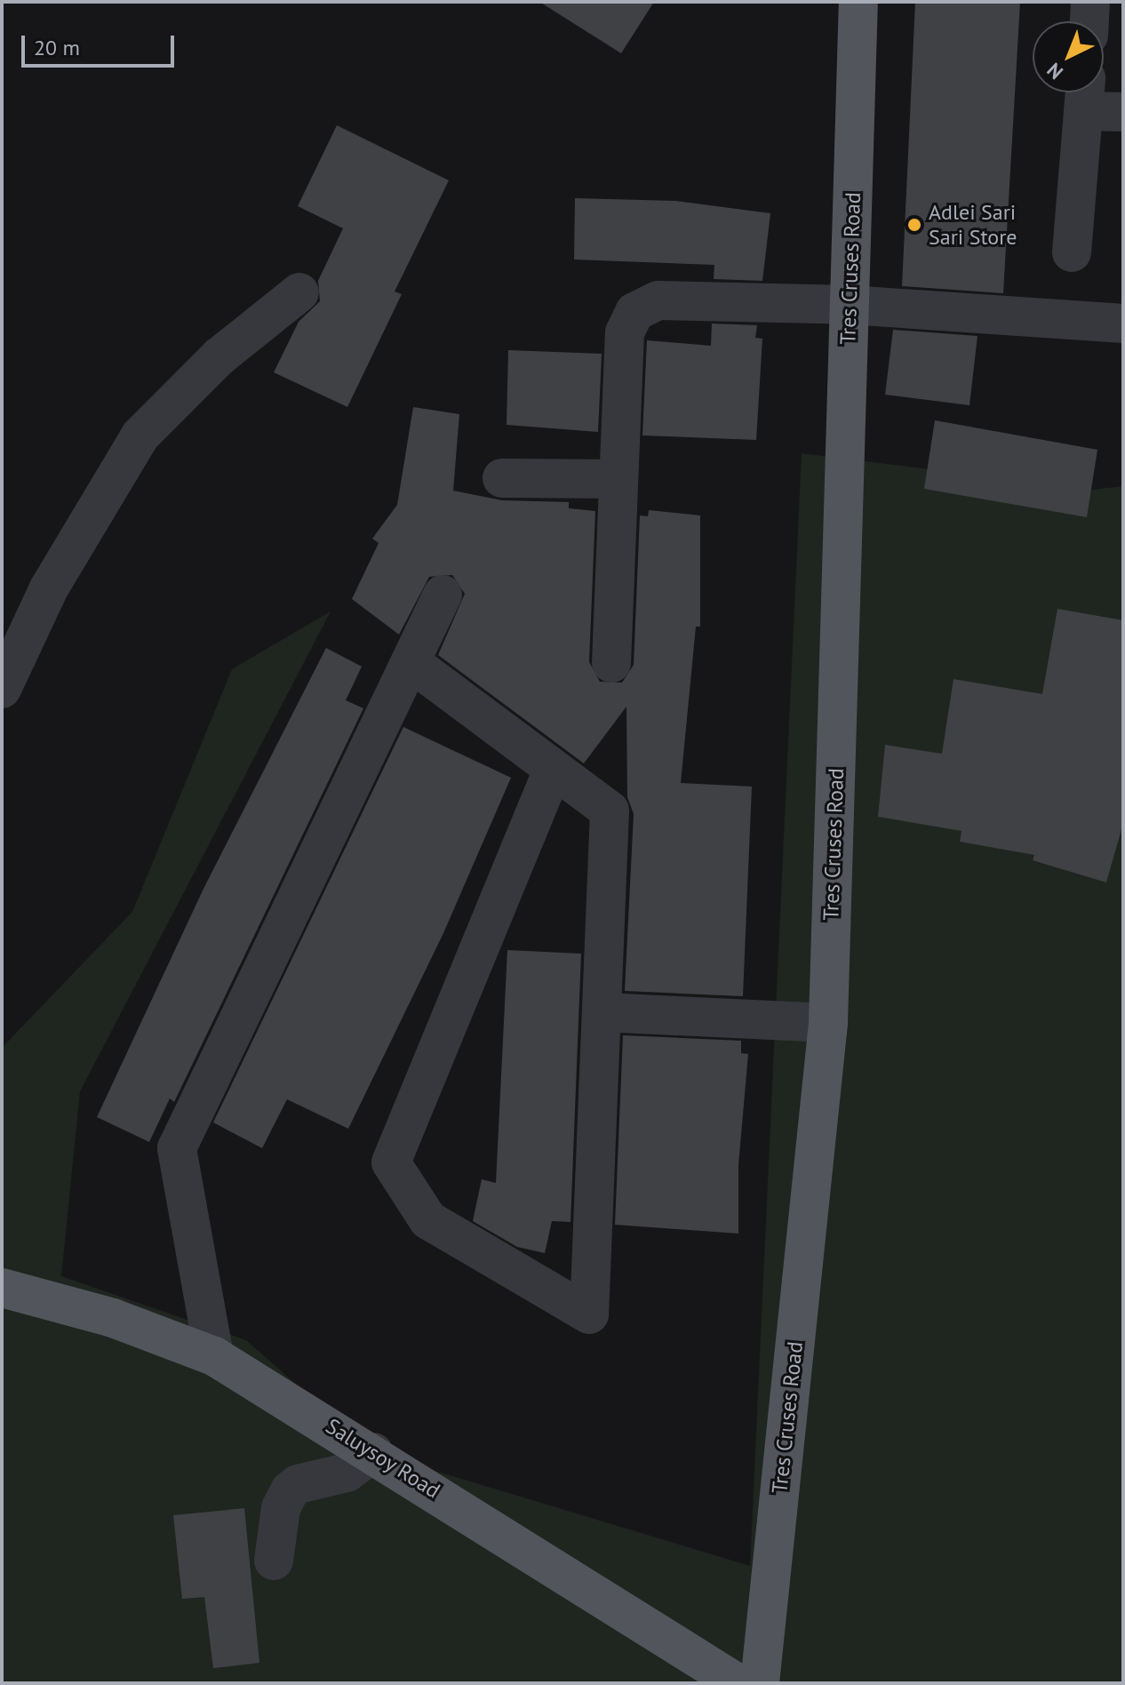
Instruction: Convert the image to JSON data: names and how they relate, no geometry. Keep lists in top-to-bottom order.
{
  "streets": {
    "main road": ["Tres Cruses Road", "Saluysoy Road"]
  },
  "places": ["Adlei Sari Sari Store"],
  "scale_bar": "20 m",
  "north": "bottom left"
}
